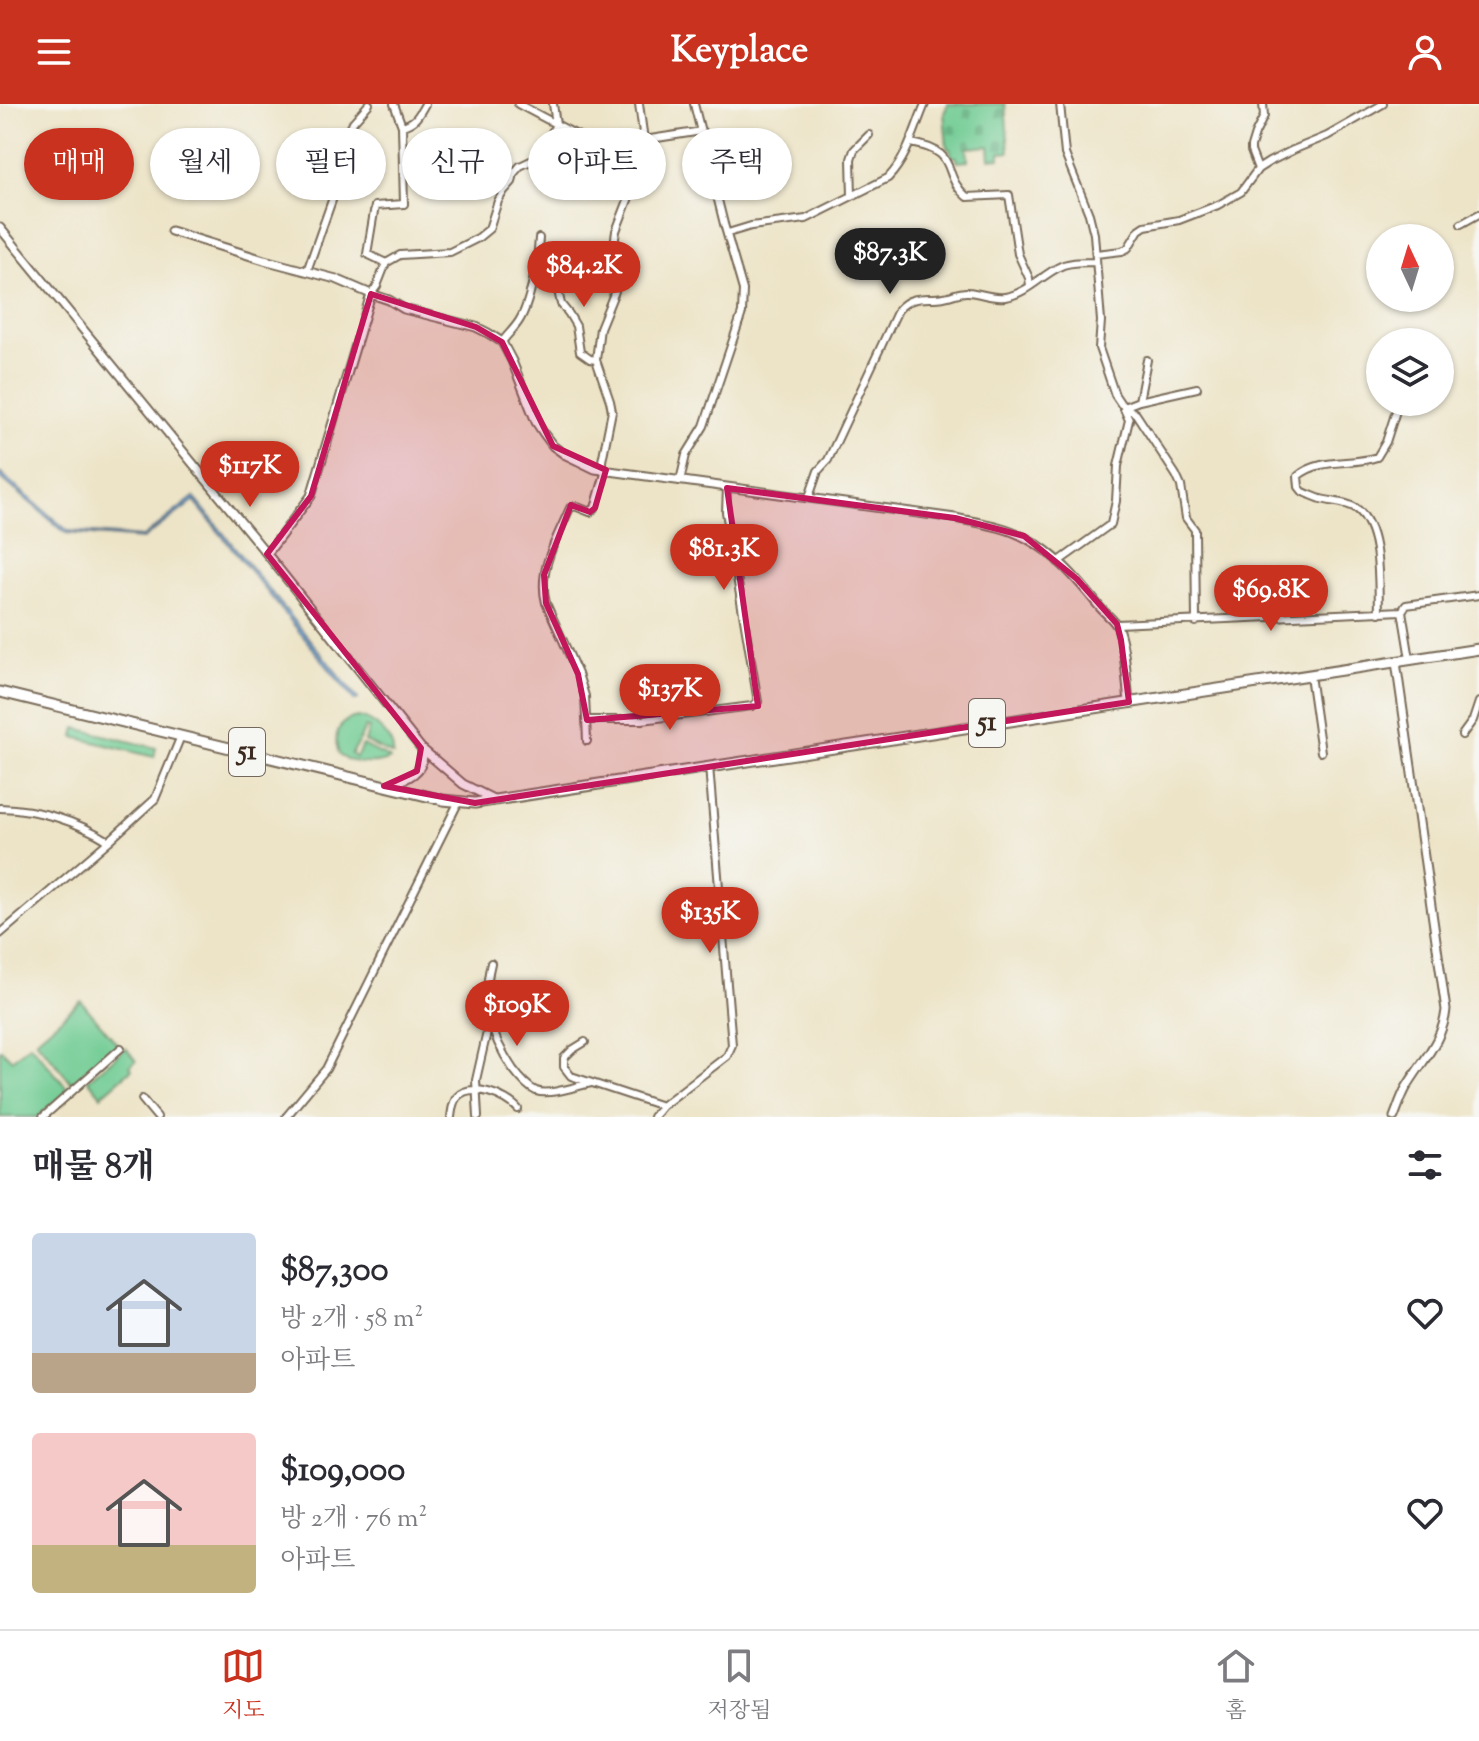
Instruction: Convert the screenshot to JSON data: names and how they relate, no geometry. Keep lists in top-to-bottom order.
{
  "streets": {
    "main road": ["51"]
  },
  "north": "top",
  "page": {
    "header": "Keyplace",
    "chip": [
      "매매",
      "월세",
      "필터",
      "신규",
      "아파트",
      "주택"
    ],
    "price": [
      "$87.3K",
      "$84.2K",
      "$117K",
      "$81.3K",
      "$69.8K",
      "$137K",
      "$135K",
      "$109K"
    ],
    "heading": "매물 8개",
    "list": [
      {
        "name": "$87,300",
        "note": "방 2개 · 58 m² · 아파트"
      },
      {
        "name": "$109,000",
        "note": "방 2개 · 76 m² · 아파트"
      }
    ],
    "tabs": ["지도", "저장됨", "홈"]
  }
}
